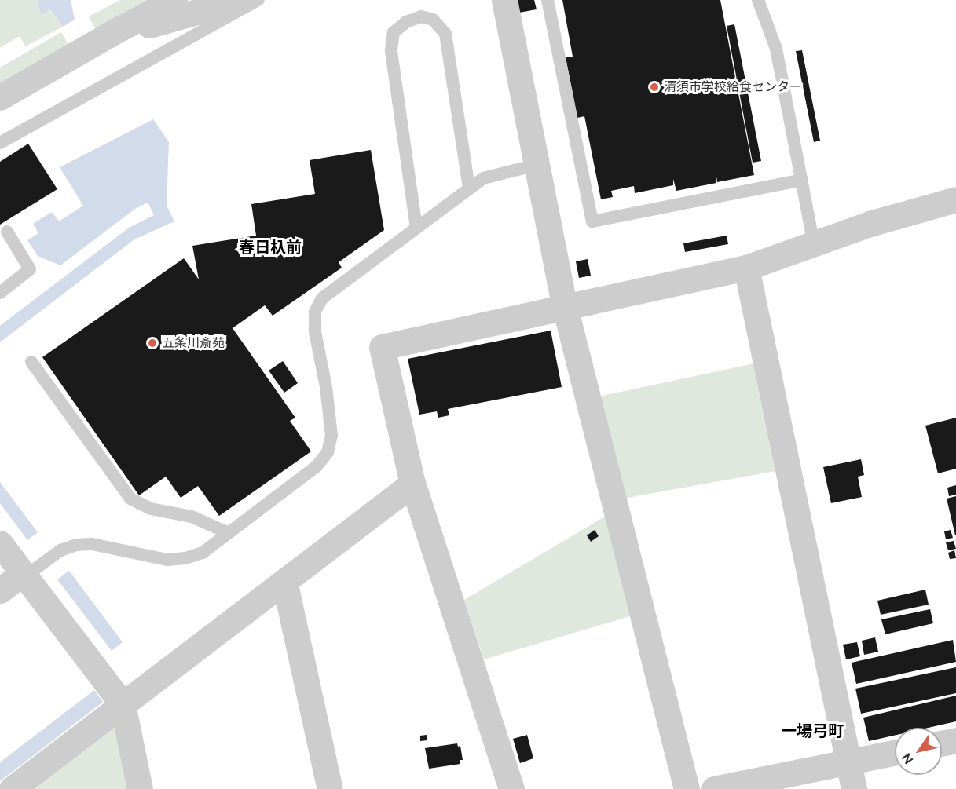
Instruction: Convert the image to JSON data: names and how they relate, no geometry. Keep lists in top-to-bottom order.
{
  "districts": ["春日杁前", "一場弓町"],
  "places": ["清須市学校給食センター", "五条川斎苑"],
  "north": "bottom left"
}
